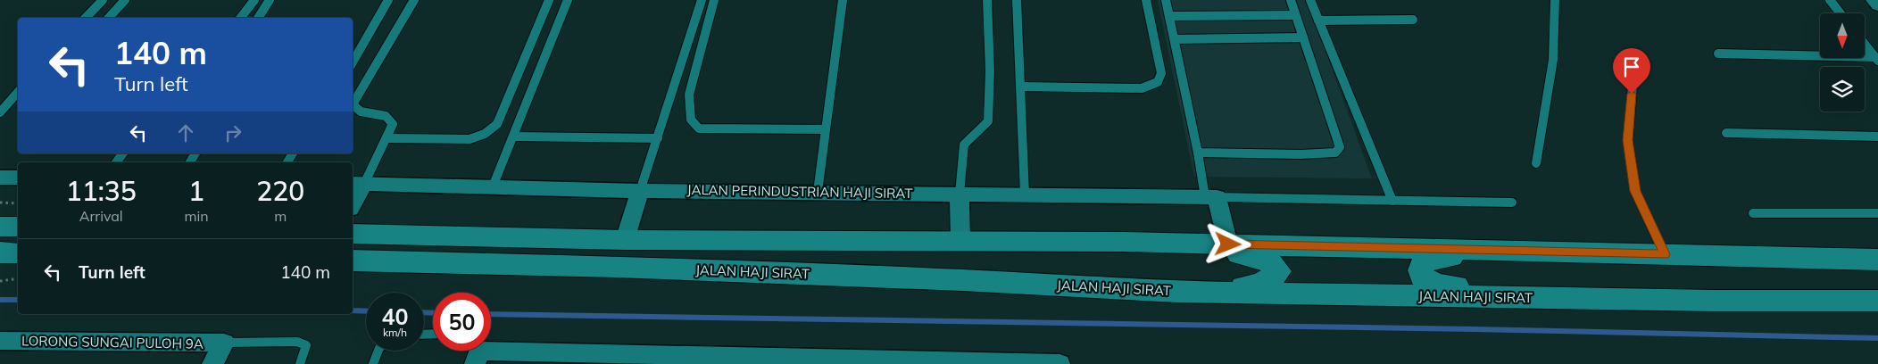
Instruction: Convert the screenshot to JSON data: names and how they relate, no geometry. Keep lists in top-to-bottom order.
{
  "streets": {
    "main road": ["JALAN HAJI SIRAT"],
    "street": ["JALAN PERINDUSTRIAN HAJI SIRAT", "LORONG SUNGAI PULOH 9A"]
  },
  "north": "bottom",
  "page": {
    "turn": ["140 m", "Turn left"],
    "eta": [
      "11:35",
      "Arrival",
      "1",
      "min",
      "220",
      "m"
    ],
    "list": [
      {
        "name": "Turn left",
        "value": "140 m"
      }
    ],
    "speed": "40 km/h",
    "limit": "50"
  }
}
